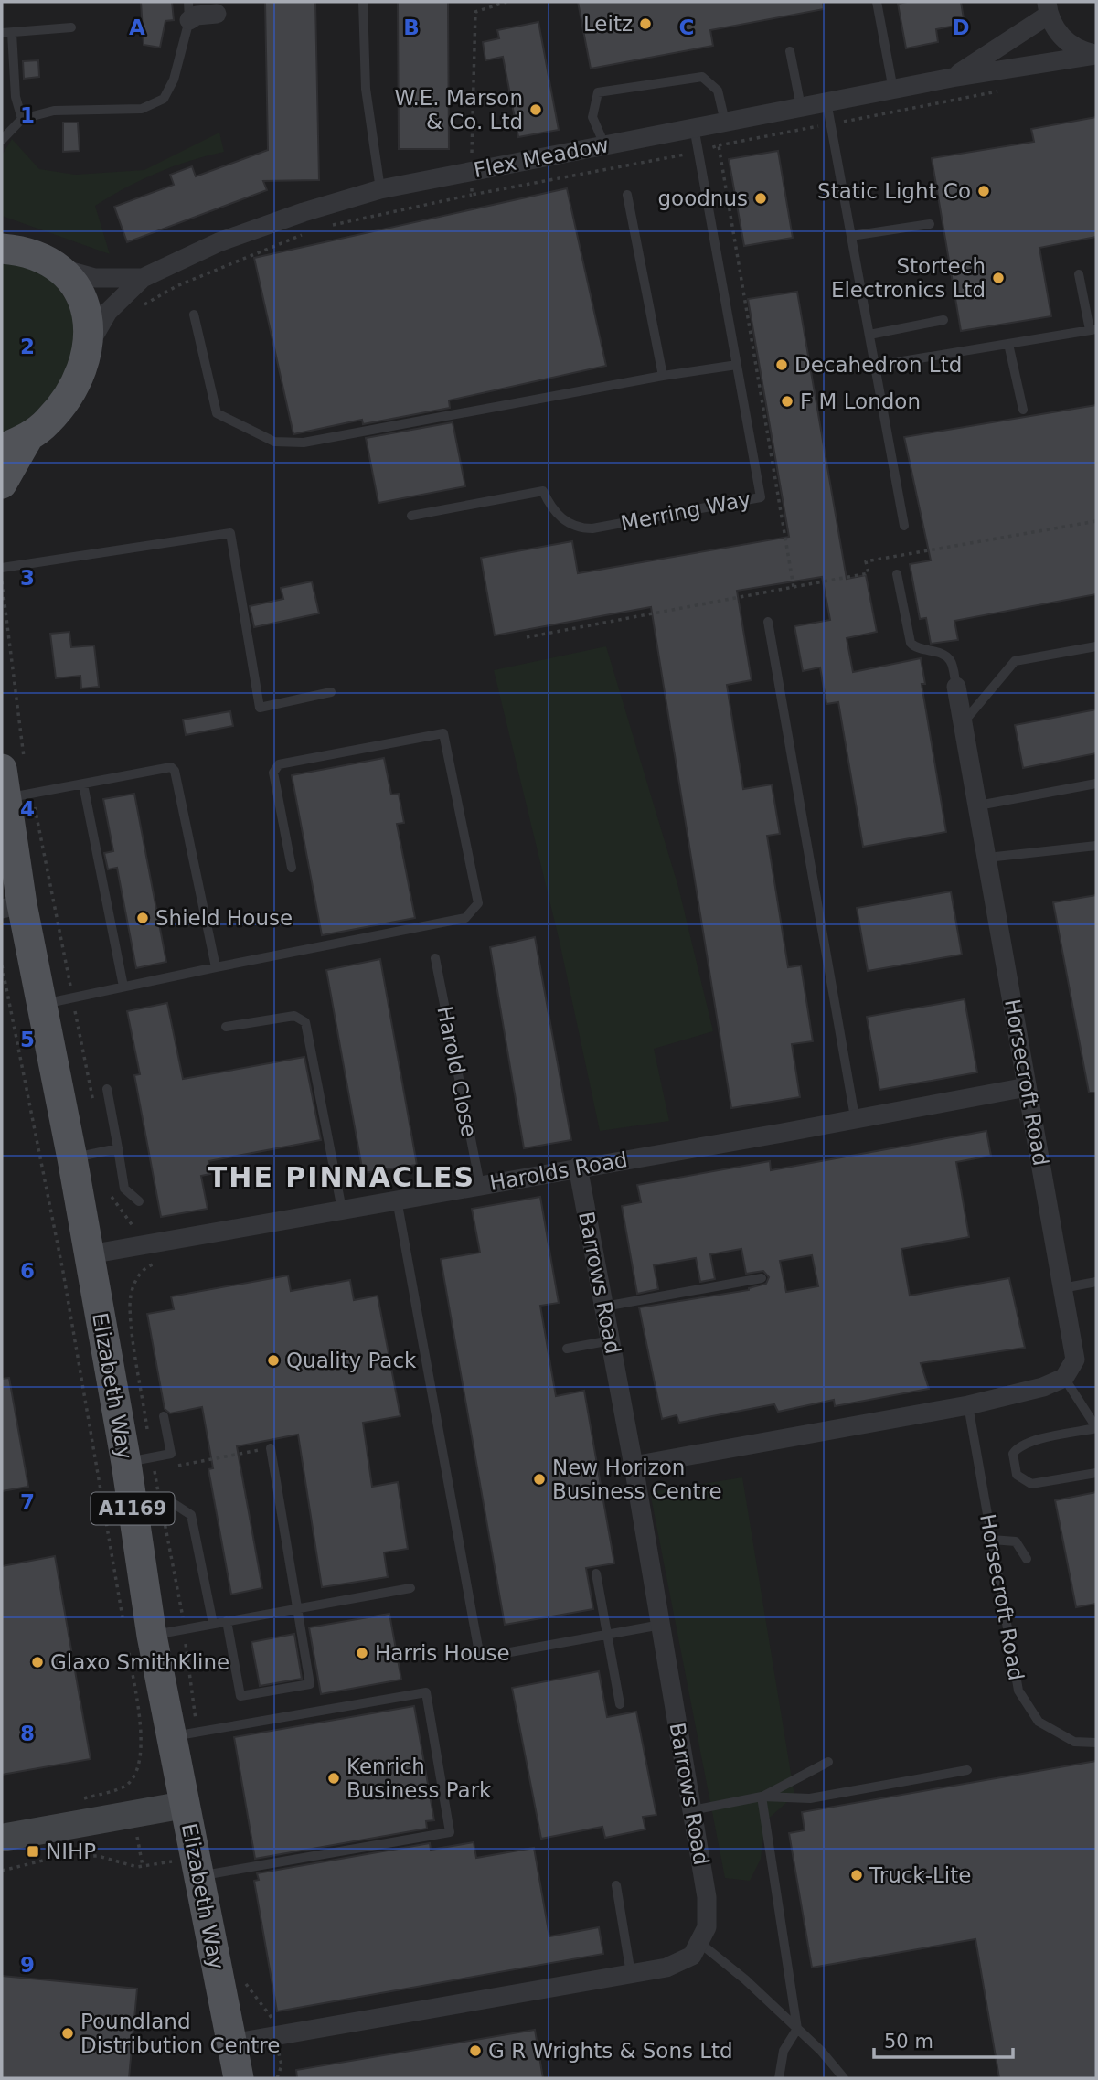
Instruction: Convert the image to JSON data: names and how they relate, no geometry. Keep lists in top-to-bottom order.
{
  "streets": {
    "main road": ["Elizabeth Way", "A1169"],
    "street": [
      "Flex Meadow",
      "Horsecroft Road",
      "Harolds Road",
      "Barrows Road"
    ],
    "lane": ["Merring Way", "Harold Close"]
  },
  "crossings": [
    ["Flex Meadow", "Merring Way"],
    ["Harold Close", "Harolds Road"],
    ["Horsecroft Road", "Harolds Road"],
    ["Harolds Road", "Barrows Road"],
    ["Harolds Road", "Elizabeth Way"]
  ],
  "districts": ["THE PINNACLES"],
  "places": {
    "other": [
      "Leitz",
      "W.E. Marson & Co. Ltd",
      "Static Light Co",
      "goodnus",
      "Stortech Electronics Ltd",
      "Decahedron Ltd",
      "F M London",
      "Shield House",
      "Quality Pack",
      "New Horizon Business Centre",
      "Harris House",
      "Glaxo SmithKline",
      "Kenrich Business Park",
      "Truck-Lite",
      "Poundland Distribution Centre",
      "G R Wrights & Sons Ltd"
    ],
    "transit": ["NIHP"]
  },
  "scale_bar": "50 m",
  "grid": {
    "columns": [
      "A",
      "B",
      "C",
      "D"
    ],
    "rows": [
      "1",
      "2",
      "3",
      "4",
      "5",
      "6",
      "7",
      "8",
      "9"
    ]
  }
}
